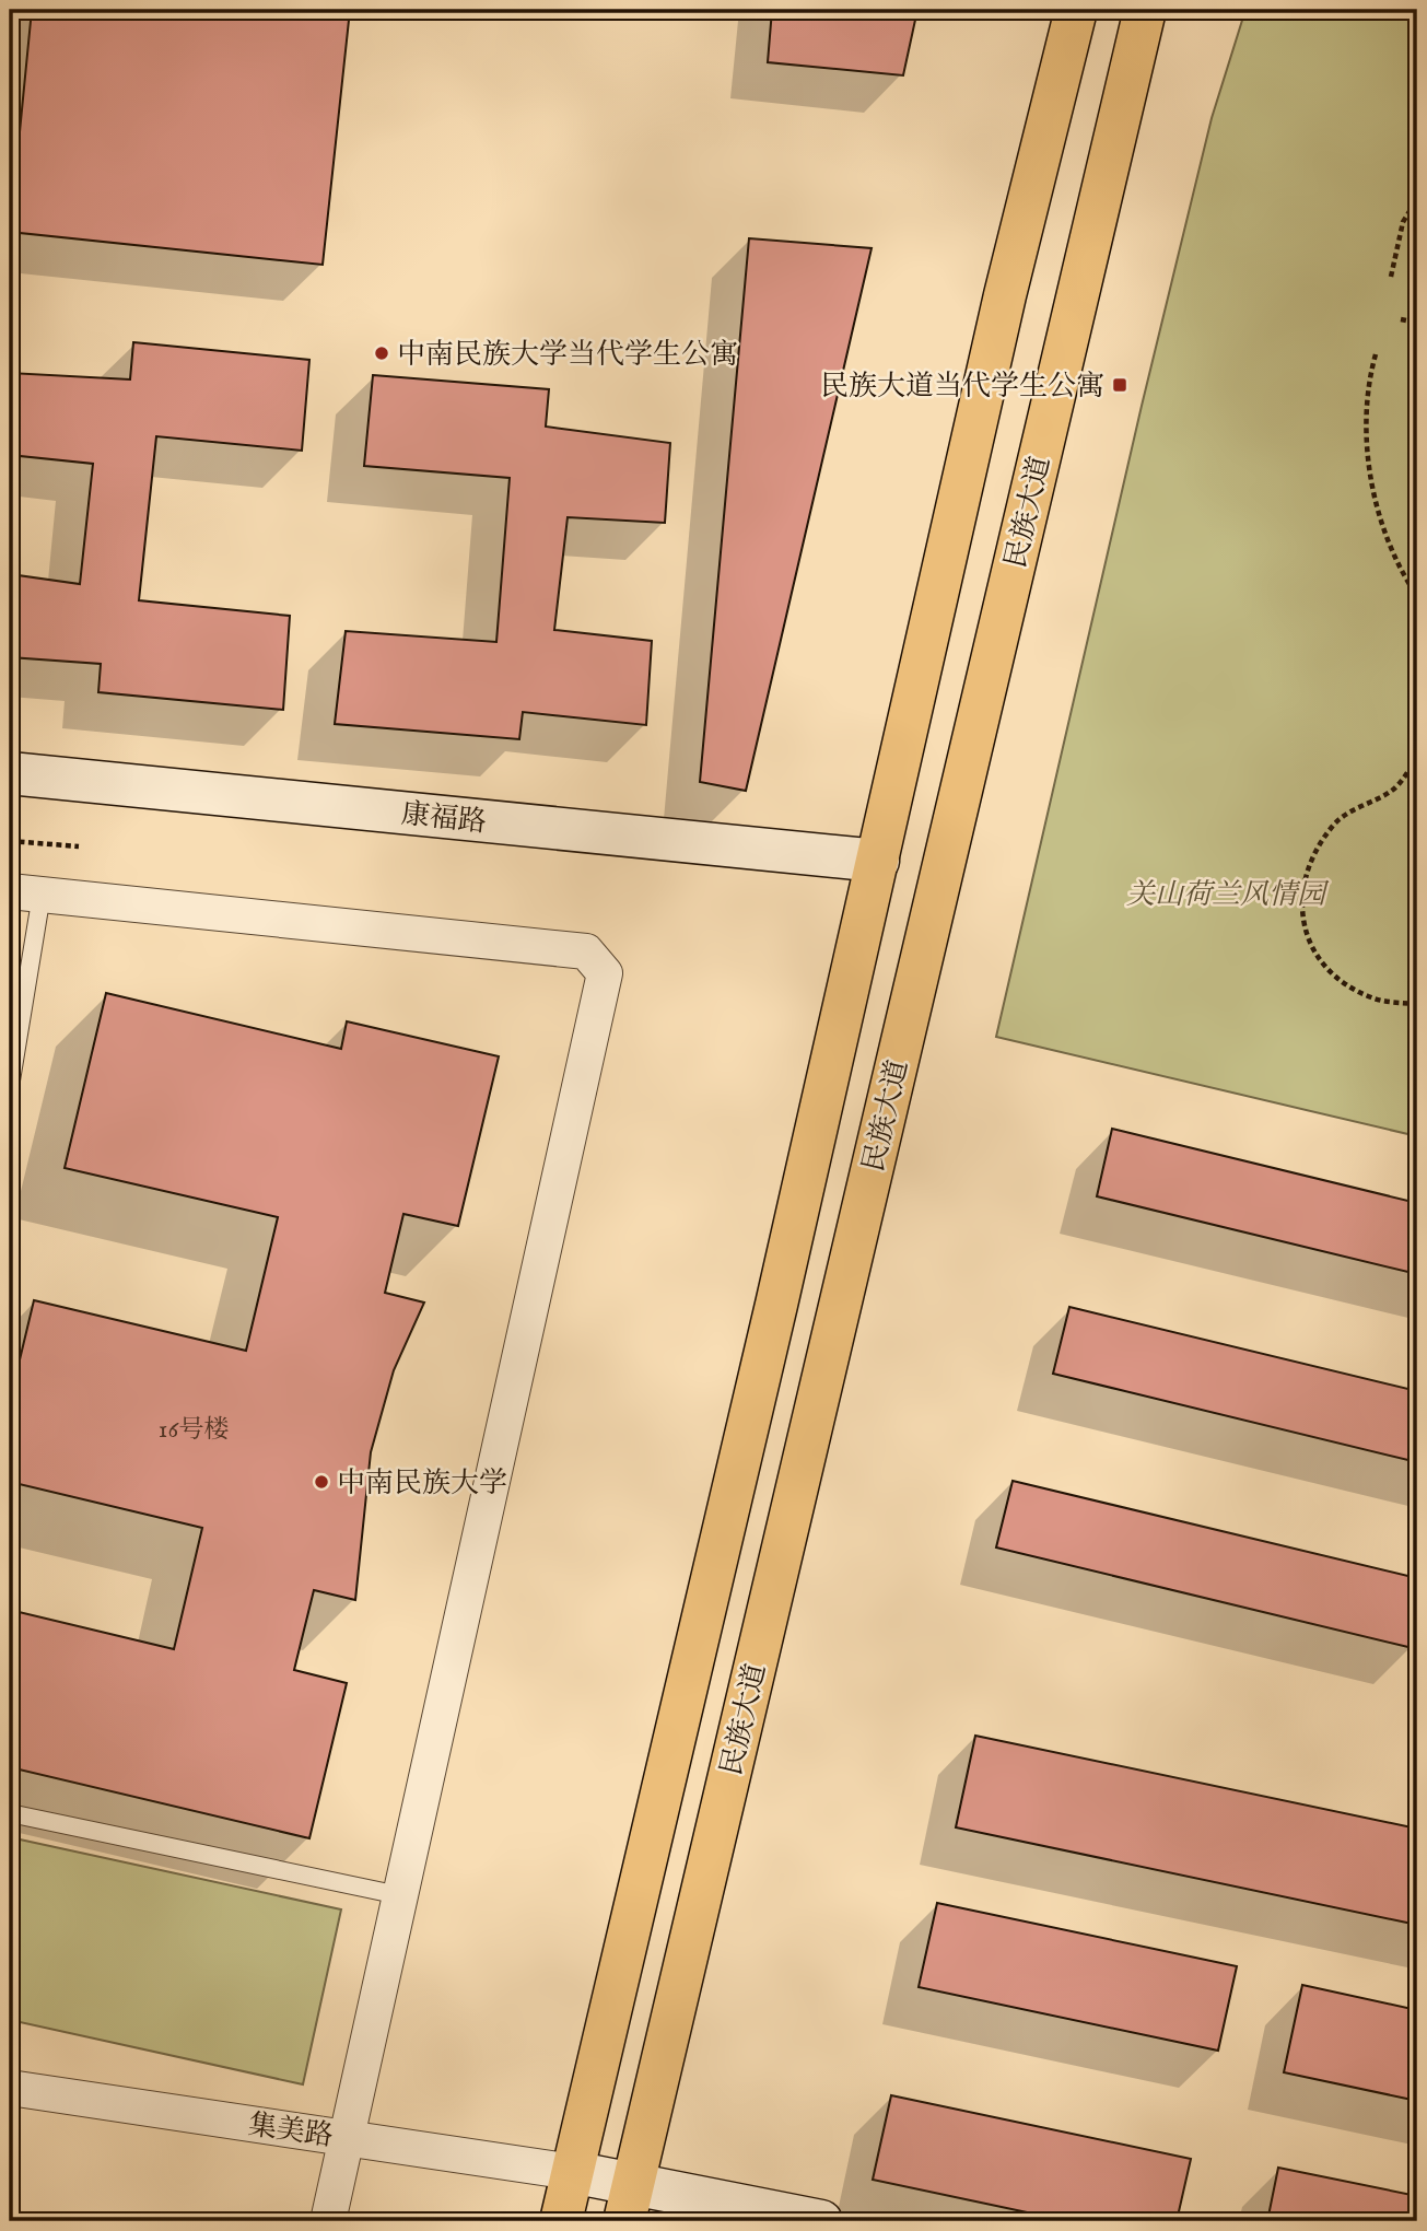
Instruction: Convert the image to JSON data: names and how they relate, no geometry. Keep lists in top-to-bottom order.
{
  "streets": {
    "main road": ["民族大道"],
    "street": ["康福路", "集美路"]
  },
  "parks": ["关山荷兰风情园"],
  "places": {
    "other": ["中南民族大学当代学生公寓", "中南民族大学"],
    "transit": ["民族大道当代学生公寓"]
  },
  "house_numbers": ["16号楼"]
}
